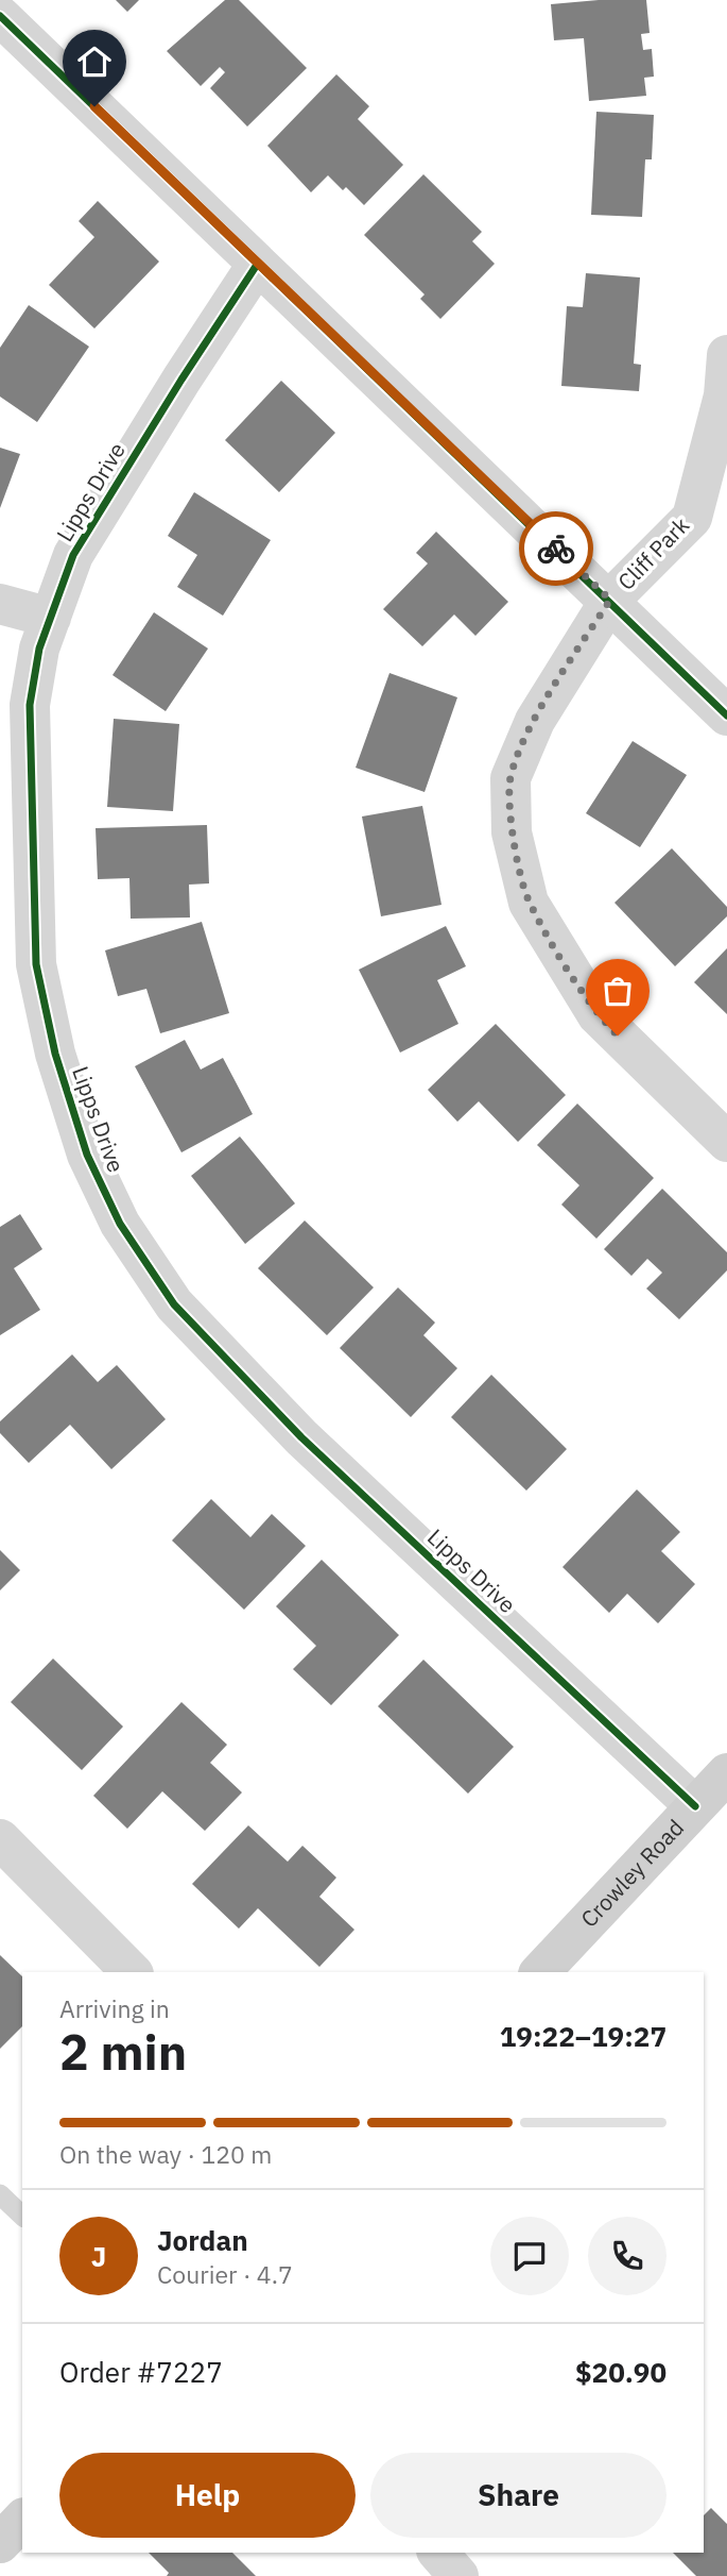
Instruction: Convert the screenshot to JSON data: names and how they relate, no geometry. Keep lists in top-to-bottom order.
{
  "streets": {
    "main road": ["Crowley Road"],
    "street": ["Lipps Drive", "Cliff Park"]
  },
  "crossings": [
    ["Lipps Drive", "Crowley Road"]
  ],
  "page": {
    "heading": ["2 min", "Arriving in", "19:22–19:27"],
    "panel": [
      "Jordan",
      "Courier · 4.7",
      "Order #7227",
      "$20.90"
    ],
    "bar": "On the way · 120 m",
    "round": "J",
    "buttons": ["Help", "Share"]
  }
}
